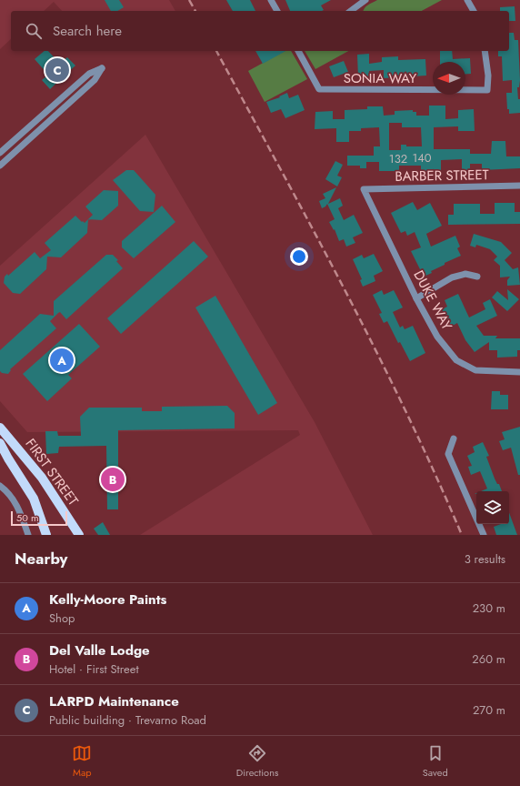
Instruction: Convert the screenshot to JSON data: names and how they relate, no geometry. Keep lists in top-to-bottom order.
{
  "streets": {
    "main road": ["FIRST STREET"],
    "street": ["SONIA WAY", "BARBER STREET", "DUKE WAY"]
  },
  "crossings": [
    ["BARBER STREET", "DUKE WAY"]
  ],
  "house_numbers": ["140", "132"],
  "scale_bar": "50 m",
  "north": "left",
  "page": {
    "search": "Search here",
    "pins": ["C", "A", "B"],
    "scale": "50 m",
    "heading": ["Nearby", "3 results"],
    "list": [
      {
        "mark": "A",
        "name": "Kelly-Moore Paints",
        "note": "Shop",
        "value": "230 m"
      },
      {
        "mark": "B",
        "name": "Del Valle Lodge",
        "note": "Hotel · First Street",
        "value": "260 m"
      },
      {
        "mark": "C",
        "name": "LARPD Maintenance",
        "note": "Public building · Trevarno Road",
        "value": "270 m"
      }
    ],
    "nav": ["Map", "Directions", "Saved"]
  }
}
